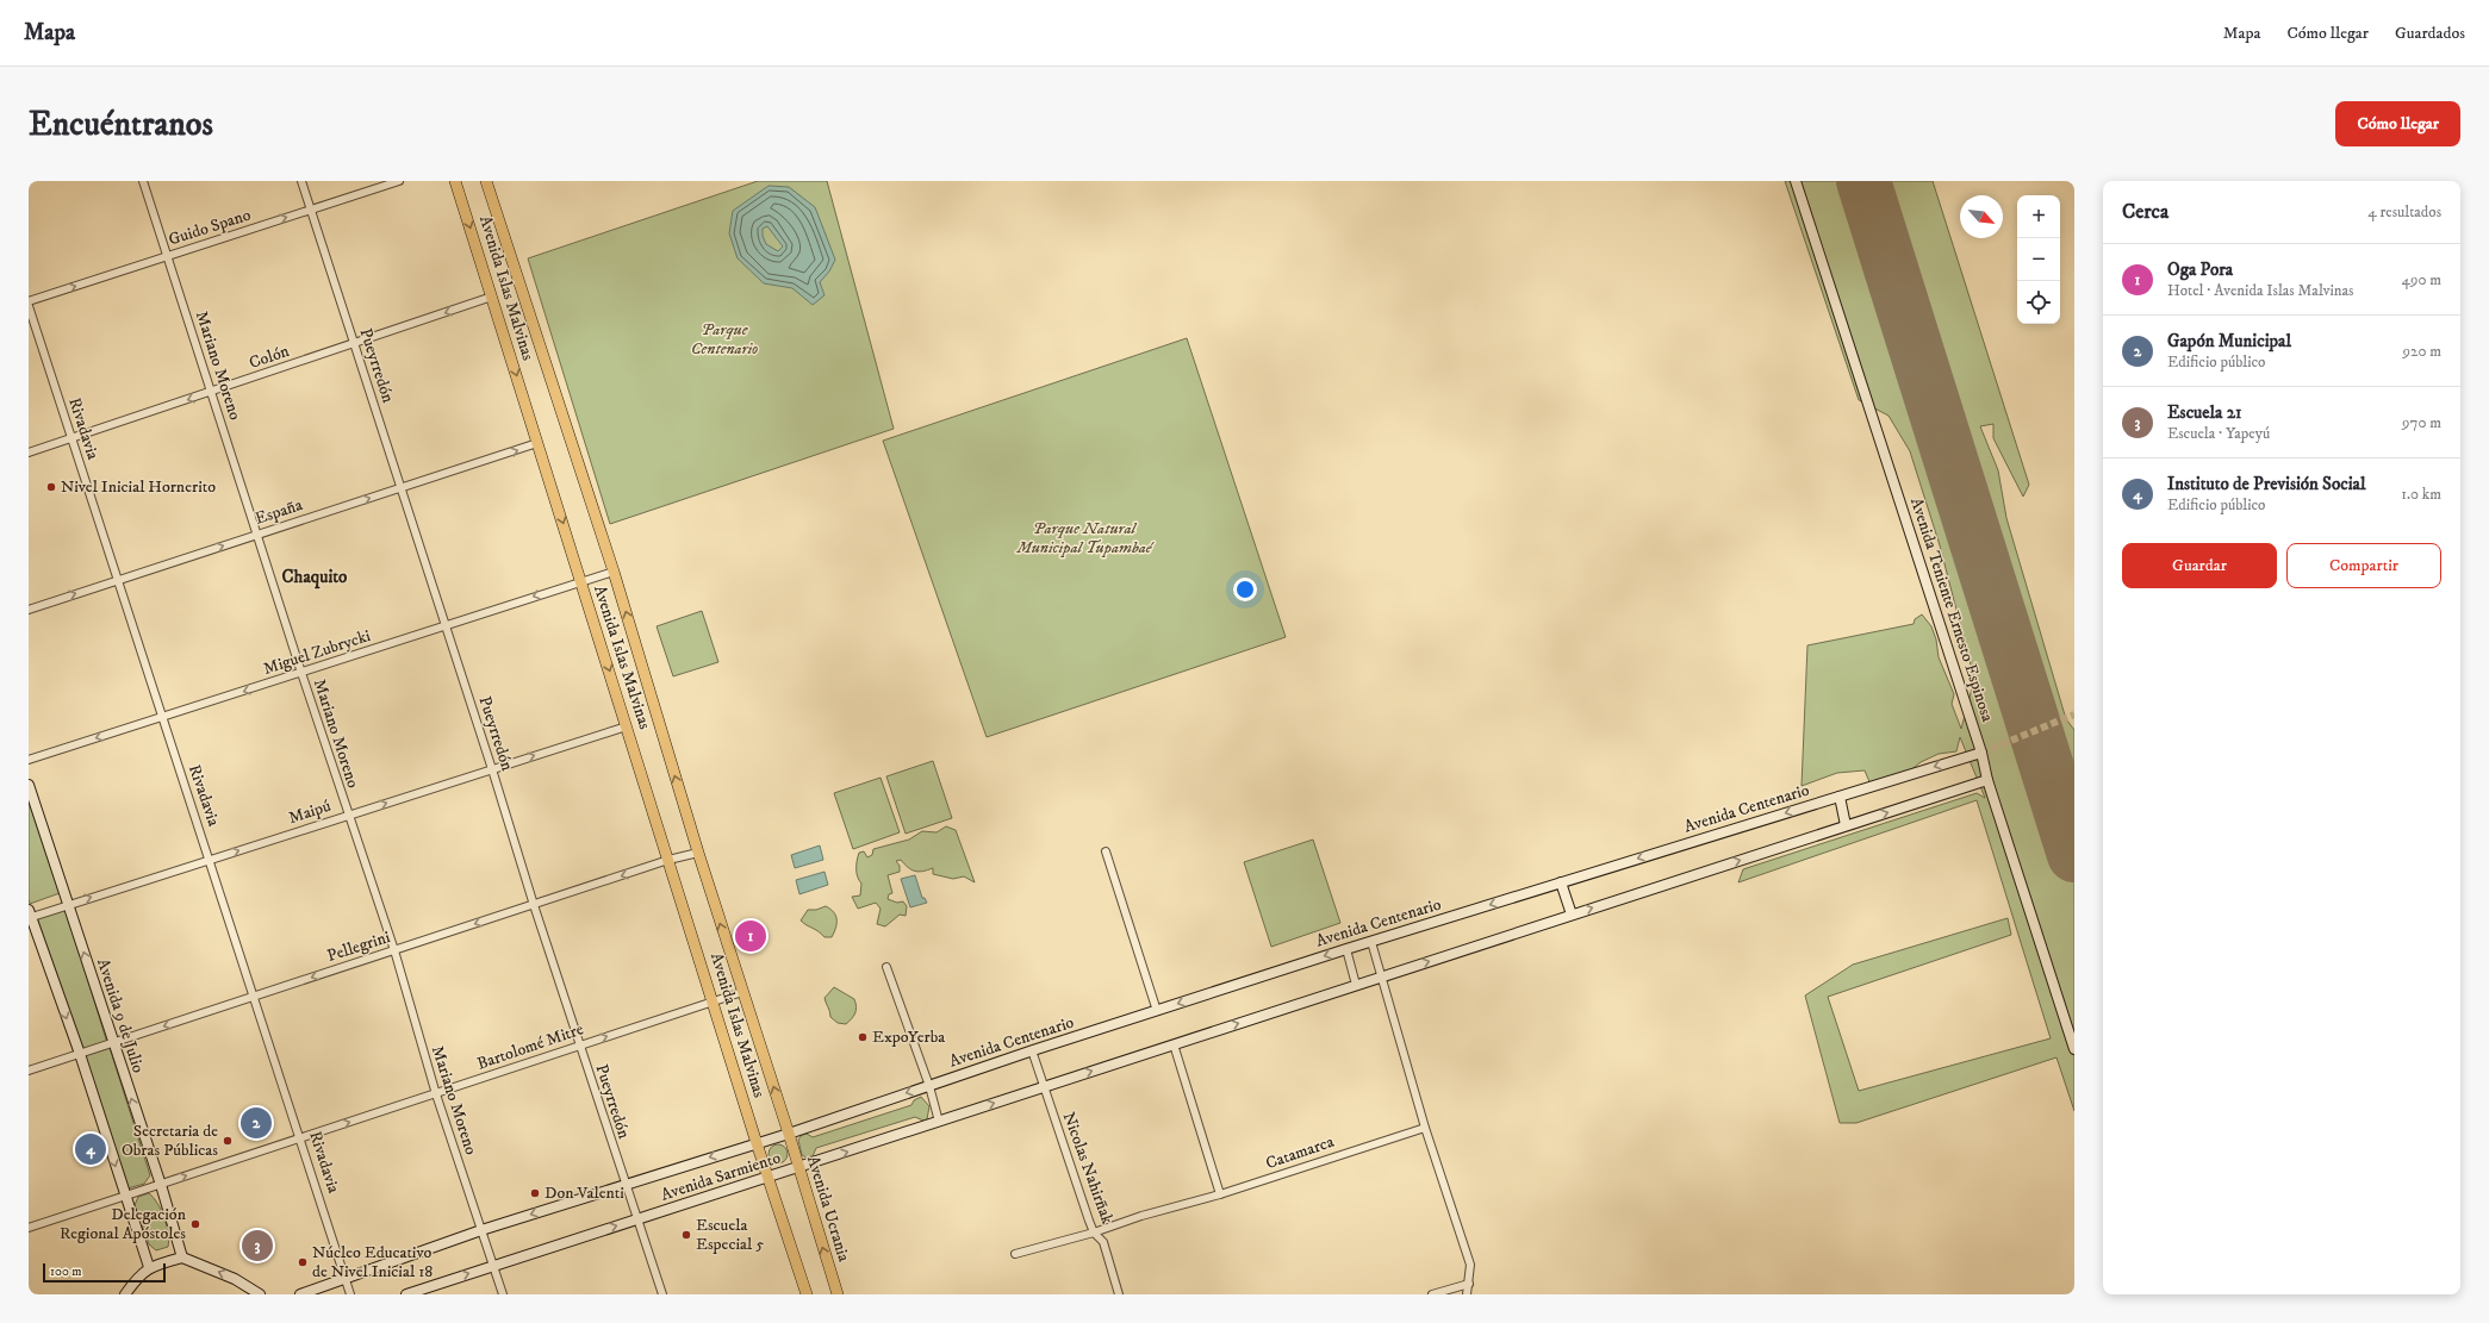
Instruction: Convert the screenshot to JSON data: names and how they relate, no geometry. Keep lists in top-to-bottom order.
{
  "streets": {
    "main road": [
      "Avenida Islas Malvinas",
      "Avenida Teniente Ernesto Espinosa",
      "Avenida Centenario",
      "Avenida 9 de Julio",
      "Avenida Sarmiento",
      "Avenida Ucrania"
    ],
    "street": [
      "Guido Spano",
      "Colón",
      "Mariano Moreno",
      "Pueyrredón",
      "Rivadavia",
      "España",
      "Miguel Zubrycki",
      "Maipú",
      "Pellegrini",
      "Bartolomé Mitre",
      "Catamarca",
      "Nicolas Nahirñak"
    ]
  },
  "crossings": [
    ["Guido Spano", "Mariano Moreno"],
    ["Guido Spano", "Pueyrredón"],
    ["Avenida Islas Malvinas", "Colón"],
    ["Avenida Islas Malvinas", "España"],
    ["Avenida Islas Malvinas", "Miguel Zubrycki"],
    ["Avenida Islas Malvinas", "Avenida Centenario"],
    ["Avenida Islas Malvinas", "Maipú"],
    ["Avenida Islas Malvinas", "Pellegrini"],
    ["Avenida Islas Malvinas", "Bartolomé Mitre"],
    ["Avenida Islas Malvinas", "Avenida Sarmiento"],
    ["Avenida Islas Malvinas", "Avenida Ucrania"],
    ["Colón", "Mariano Moreno"],
    ["Colón", "Pueyrredón"],
    ["Colón", "Rivadavia"],
    ["Mariano Moreno", "España"],
    ["Mariano Moreno", "Miguel Zubrycki"],
    ["Mariano Moreno", "Maipú"],
    ["Mariano Moreno", "Pellegrini"],
    ["Mariano Moreno", "Bartolomé Mitre"],
    ["Mariano Moreno", "Avenida Sarmiento"],
    ["Pueyrredón", "España"],
    ["Pueyrredón", "Miguel Zubrycki"],
    ["Pueyrredón", "Maipú"],
    ["Pueyrredón", "Pellegrini"],
    ["Pueyrredón", "Bartolomé Mitre"],
    ["Pueyrredón", "Avenida Sarmiento"],
    ["Rivadavia", "España"],
    ["Rivadavia", "Miguel Zubrycki"],
    ["Rivadavia", "Maipú"],
    ["Rivadavia", "Pellegrini"],
    ["Rivadavia", "Bartolomé Mitre"],
    ["Rivadavia", "Avenida Sarmiento"],
    ["Avenida Teniente Ernesto Espinosa", "Avenida Centenario"],
    ["Avenida Centenario", "Nicolas Nahirñak"],
    ["Avenida Centenario", "Avenida Sarmiento"],
    ["Avenida Centenario", "Avenida Ucrania"],
    ["Maipú", "Avenida 9 de Julio"],
    ["Pellegrini", "Avenida 9 de Julio"],
    ["Avenida 9 de Julio", "Bartolomé Mitre"],
    ["Catamarca", "Nicolas Nahirñak"],
    ["Nicolas Nahirñak", "Avenida Sarmiento"],
    ["Avenida Sarmiento", "Avenida Ucrania"]
  ],
  "one_way": [
    "Guido Spano",
    "Colón",
    "España",
    "Miguel Zubrycki",
    "Maipú",
    "Pellegrini",
    "Bartolomé Mitre"
  ],
  "districts": ["Chaquito"],
  "parks": ["Parque Centenario", "Parque Natural Municipal Tupambaé"],
  "places": [
    "Nivel Inicial Hornerito",
    "ExpoYerba",
    "Secretaria de Obras Públicas",
    "Don Valenti",
    "Delegación Regional Apóstoles",
    "Escuela Especial 5",
    "Núcleo Educativo de Nivel Inicial 18"
  ],
  "scale_bar": "100 m",
  "north": "bottom right",
  "page": {
    "header": "Mapa",
    "nav": ["Mapa", "Cómo llegar", "Guardados"],
    "buttons": [
      "Cómo llegar",
      ["Guardar", "Compartir"]
    ],
    "title": "Encuéntranos",
    "heading": ["Cerca", "4 resultados"],
    "map_buttons": ["+", "−"],
    "list": [
      {
        "mark": "1",
        "name": "Oga Pora",
        "note": "Hotel · Avenida Islas Malvinas",
        "value": "490 m"
      },
      {
        "mark": "2",
        "name": "Gapón Municipal",
        "note": "Edificio público",
        "value": "920 m"
      },
      {
        "mark": "3",
        "name": "Escuela 21",
        "note": "Escuela · Yapeyú",
        "value": "970 m"
      },
      {
        "mark": "4",
        "name": "Instituto de Previsión Social",
        "note": "Edificio público",
        "value": "1.0 km"
      }
    ],
    "pins": [
      "1",
      "2",
      "4",
      "3"
    ],
    "scale": "100 m"
  }
}
